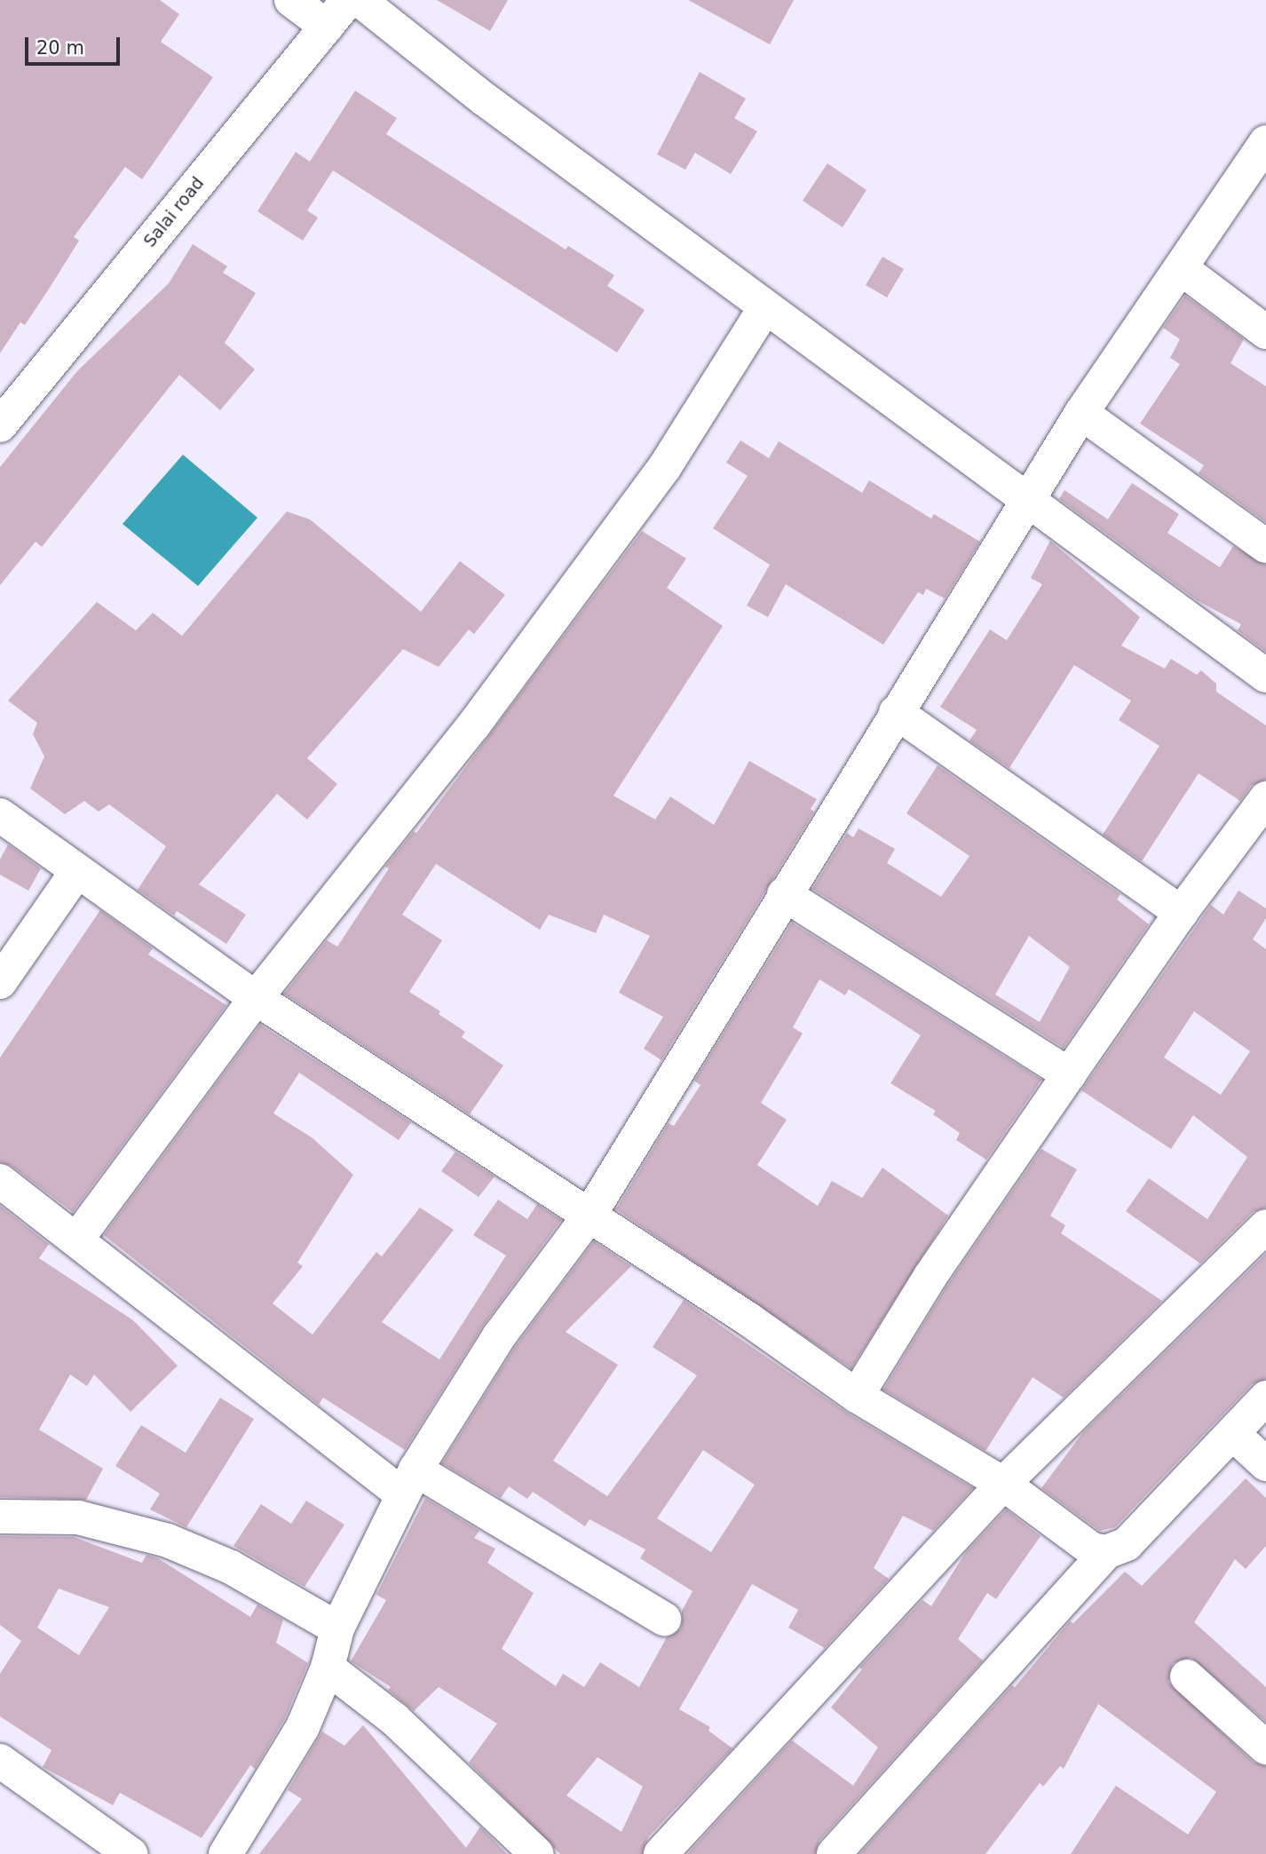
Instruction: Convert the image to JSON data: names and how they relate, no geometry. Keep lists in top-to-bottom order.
{
  "streets": {
    "street": ["Salai road"]
  },
  "scale_bar": "20 m"
}
